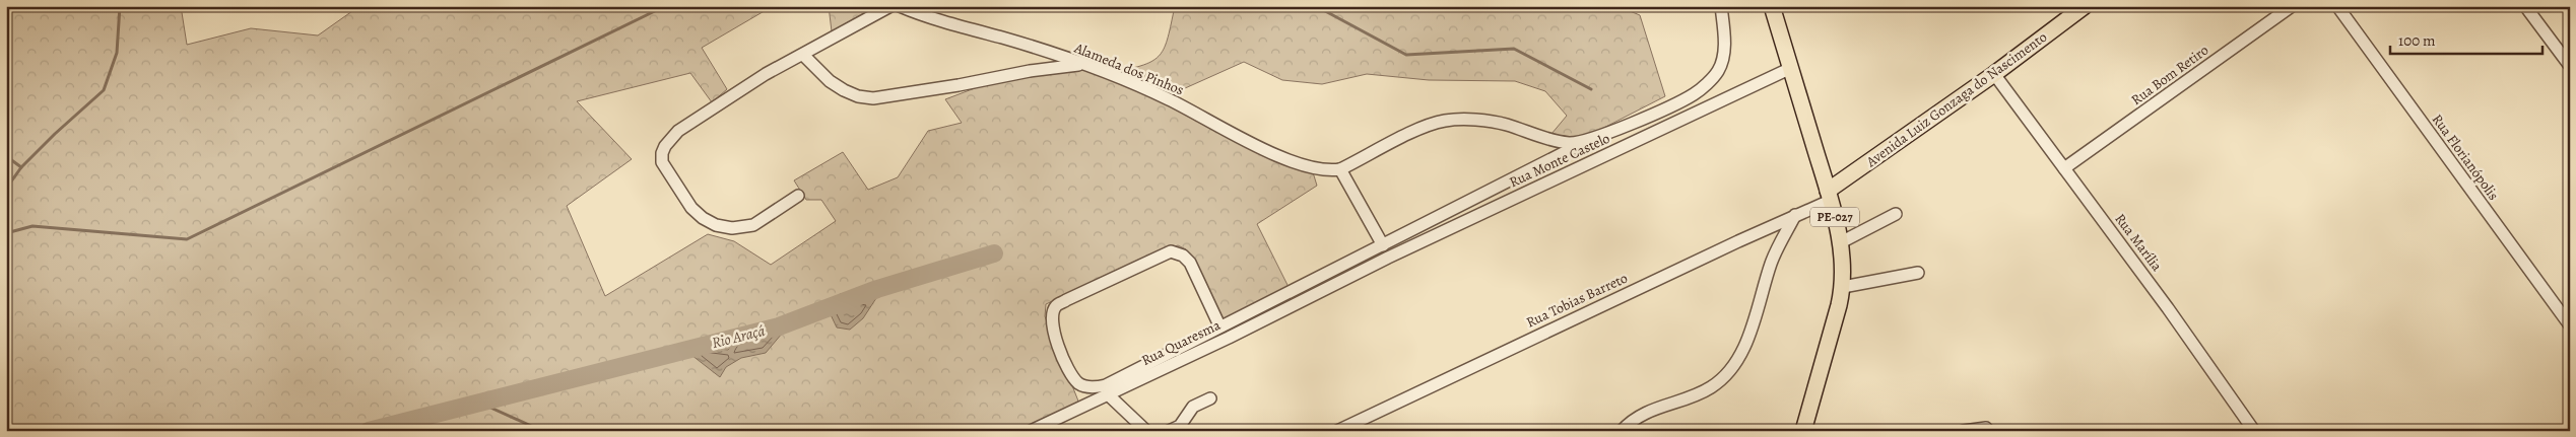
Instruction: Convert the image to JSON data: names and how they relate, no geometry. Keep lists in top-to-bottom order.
{
  "streets": {
    "main road": ["Avenida Luiz Gonzaga do Nascimento", "PE-027"],
    "street": [
      "Alameda dos Pinhos",
      "Rua Bom Retiro",
      "Rua Florianópolis",
      "Rua Monte Castelo",
      "Rua Marília",
      "Rua Tobias Barreto",
      "Rua Quaresma"
    ]
  },
  "crossings": [
    ["Rua Bom Retiro", "Rua Marília"],
    ["Avenida Luiz Gonzaga do Nascimento", "PE-027"],
    ["Avenida Luiz Gonzaga do Nascimento", "Rua Marília"],
    ["Avenida Luiz Gonzaga do Nascimento", "Rua Tobias Barreto"],
    ["Rua Monte Castelo", "PE-027"],
    ["Rua Monte Castelo", "Rua Quaresma"],
    ["PE-027", "Rua Tobias Barreto"]
  ],
  "water": ["Rio Araçá"],
  "scale_bar": "100 m"
}
